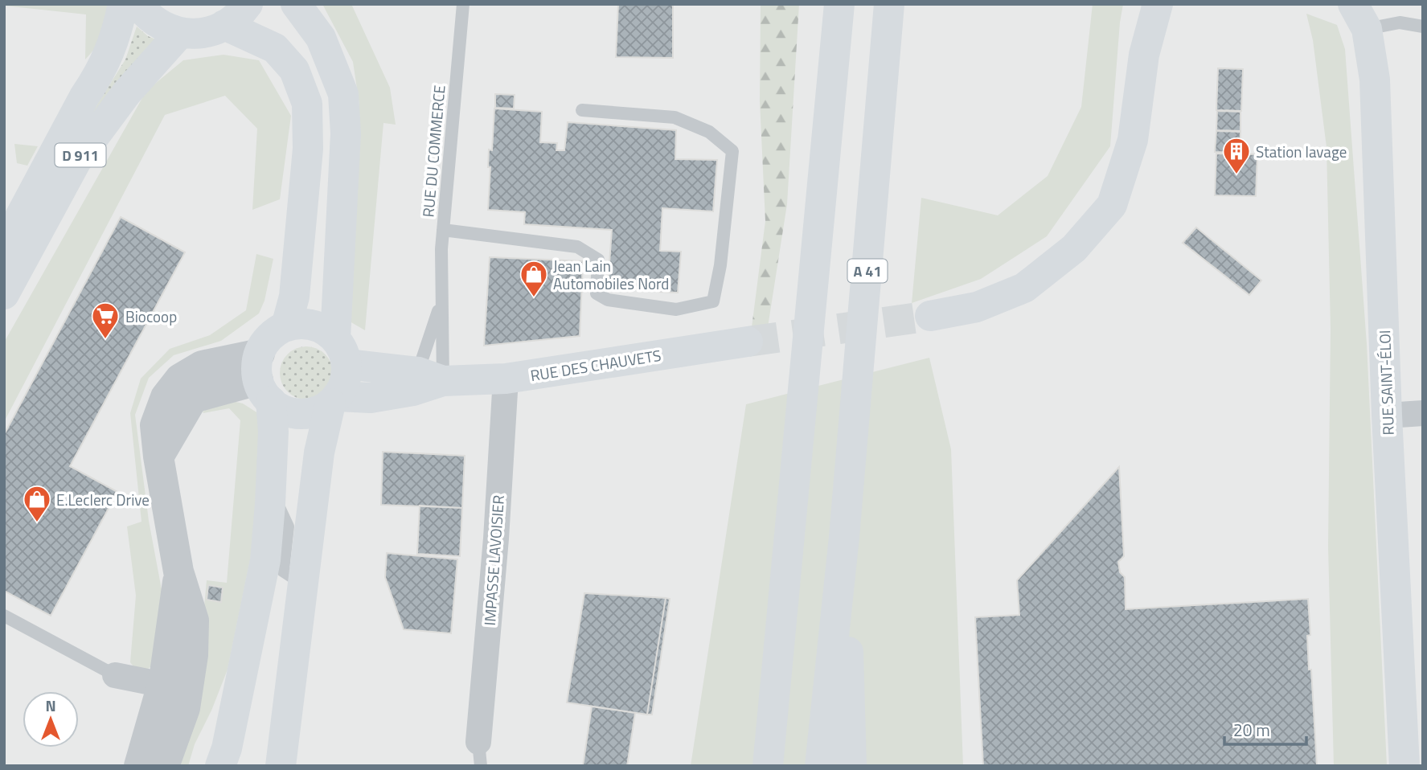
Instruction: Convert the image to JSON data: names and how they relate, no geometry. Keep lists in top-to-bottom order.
{
  "streets": {
    "main road": [
      "D 911",
      "A 41",
      "RUE DES CHAUVETS",
      "RUE SAINT-ÉLOI"
    ],
    "street": ["IMPASSE LAVOISIER"],
    "lane": ["RUE DU COMMERCE"]
  },
  "crossings": [
    ["RUE DU COMMERCE", "RUE DES CHAUVETS"],
    ["RUE DES CHAUVETS", "IMPASSE LAVOISIER"]
  ],
  "places": {
    "building": ["Station lavage"],
    "shop": ["Jean Lain Automobiles Nord", "E.Leclerc Drive"],
    "supermarket": ["Biocoop"]
  },
  "scale_bar": "20 m",
  "north": "top"
}
